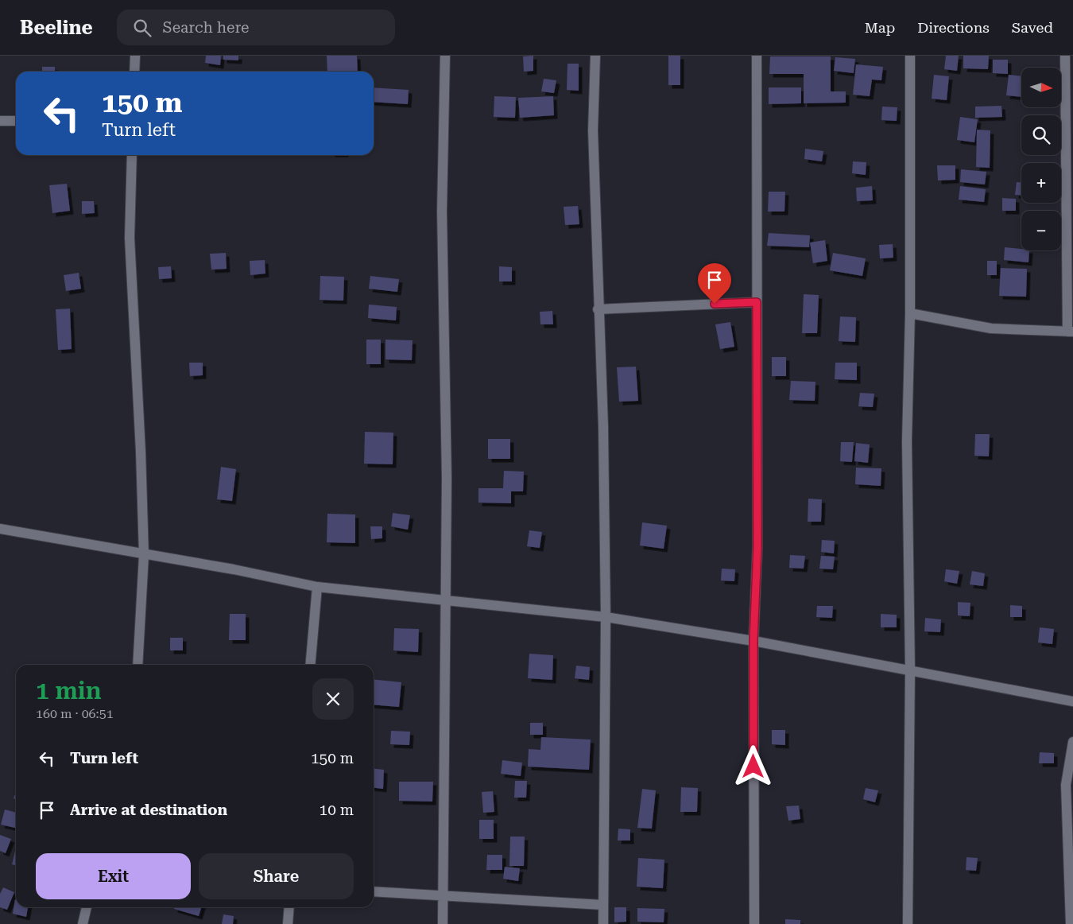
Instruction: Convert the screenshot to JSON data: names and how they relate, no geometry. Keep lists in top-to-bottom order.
{
  "north": "right",
  "page": {
    "header": "Beeline",
    "search": "Search here",
    "nav": ["Map", "Directions", "Saved"],
    "map_buttons": ["+", "−"],
    "turn": ["150 m", "Turn left"],
    "heading": ["1 min", "160 m · 06:51"],
    "list": [
      {
        "name": "Turn left",
        "value": "150 m"
      },
      {
        "name": "Arrive at destination",
        "value": "10 m"
      }
    ],
    "buttons": ["Exit", "Share"]
  }
}
